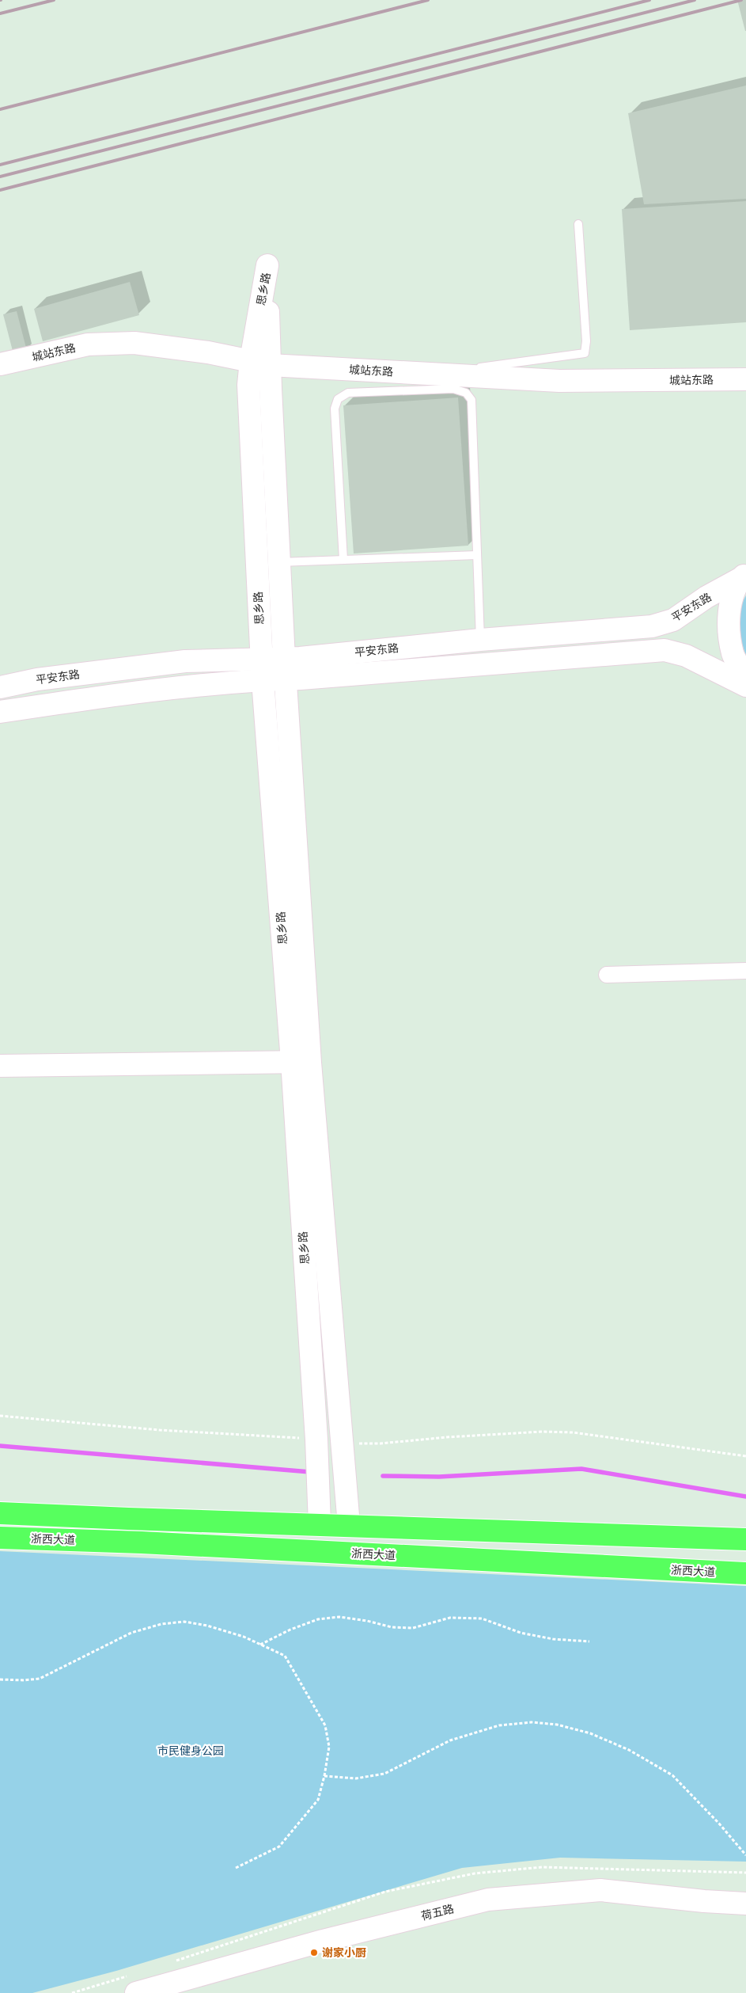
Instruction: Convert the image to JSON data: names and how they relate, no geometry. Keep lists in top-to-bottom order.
{
  "streets": {
    "highway": ["浙西大道"],
    "street": [
      "思乡路",
      "城站东路",
      "平安东路",
      "荷五路"
    ]
  },
  "crossings": [
    ["思乡路", "城站东路"],
    ["思乡路", "平安东路"]
  ],
  "parks": ["市民健身公园"],
  "places": ["谢家小厨"]
}
